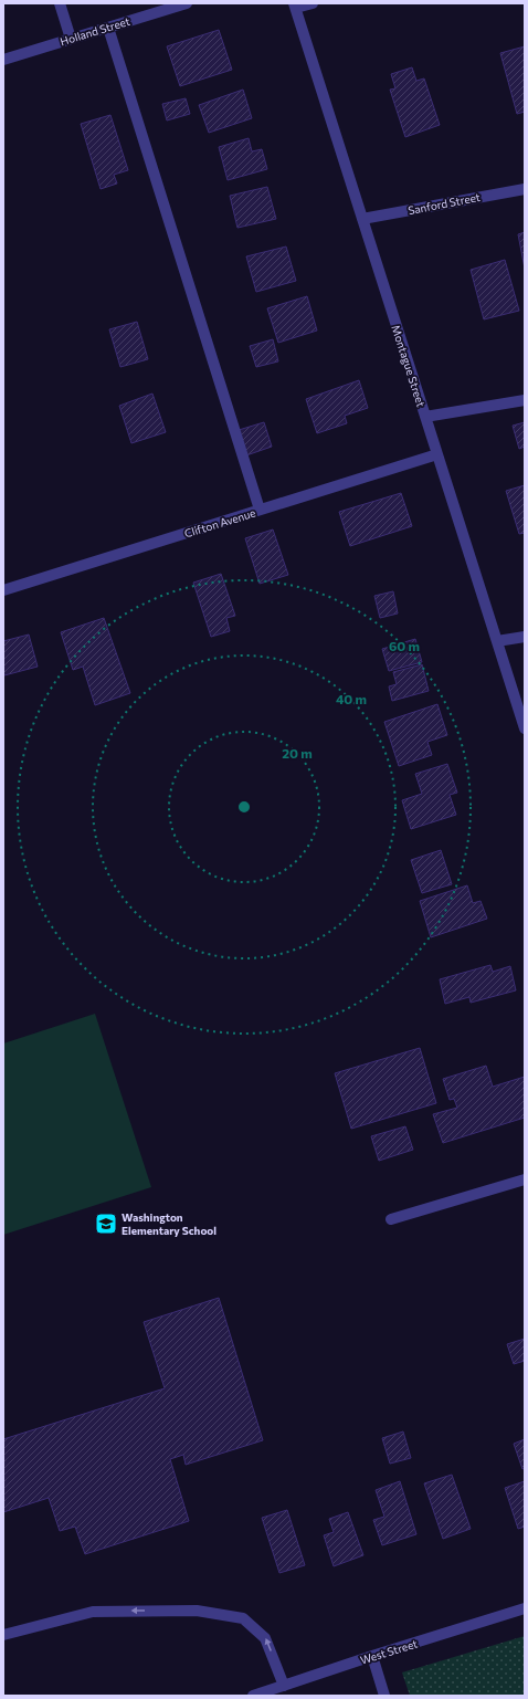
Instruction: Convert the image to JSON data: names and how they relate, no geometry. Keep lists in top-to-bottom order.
{
  "streets": {
    "street": [
      "Holland Street",
      "Sanford Street",
      "Montague Street",
      "Clifton Avenue",
      "West Street"
    ]
  },
  "crossings": [
    ["Sanford Street", "Montague Street"],
    ["Montague Street", "Clifton Avenue"]
  ],
  "places": {
    "school or university": ["Washington Elementary School"]
  },
  "rings": ["60 m", "40 m", "20 m"]
}
